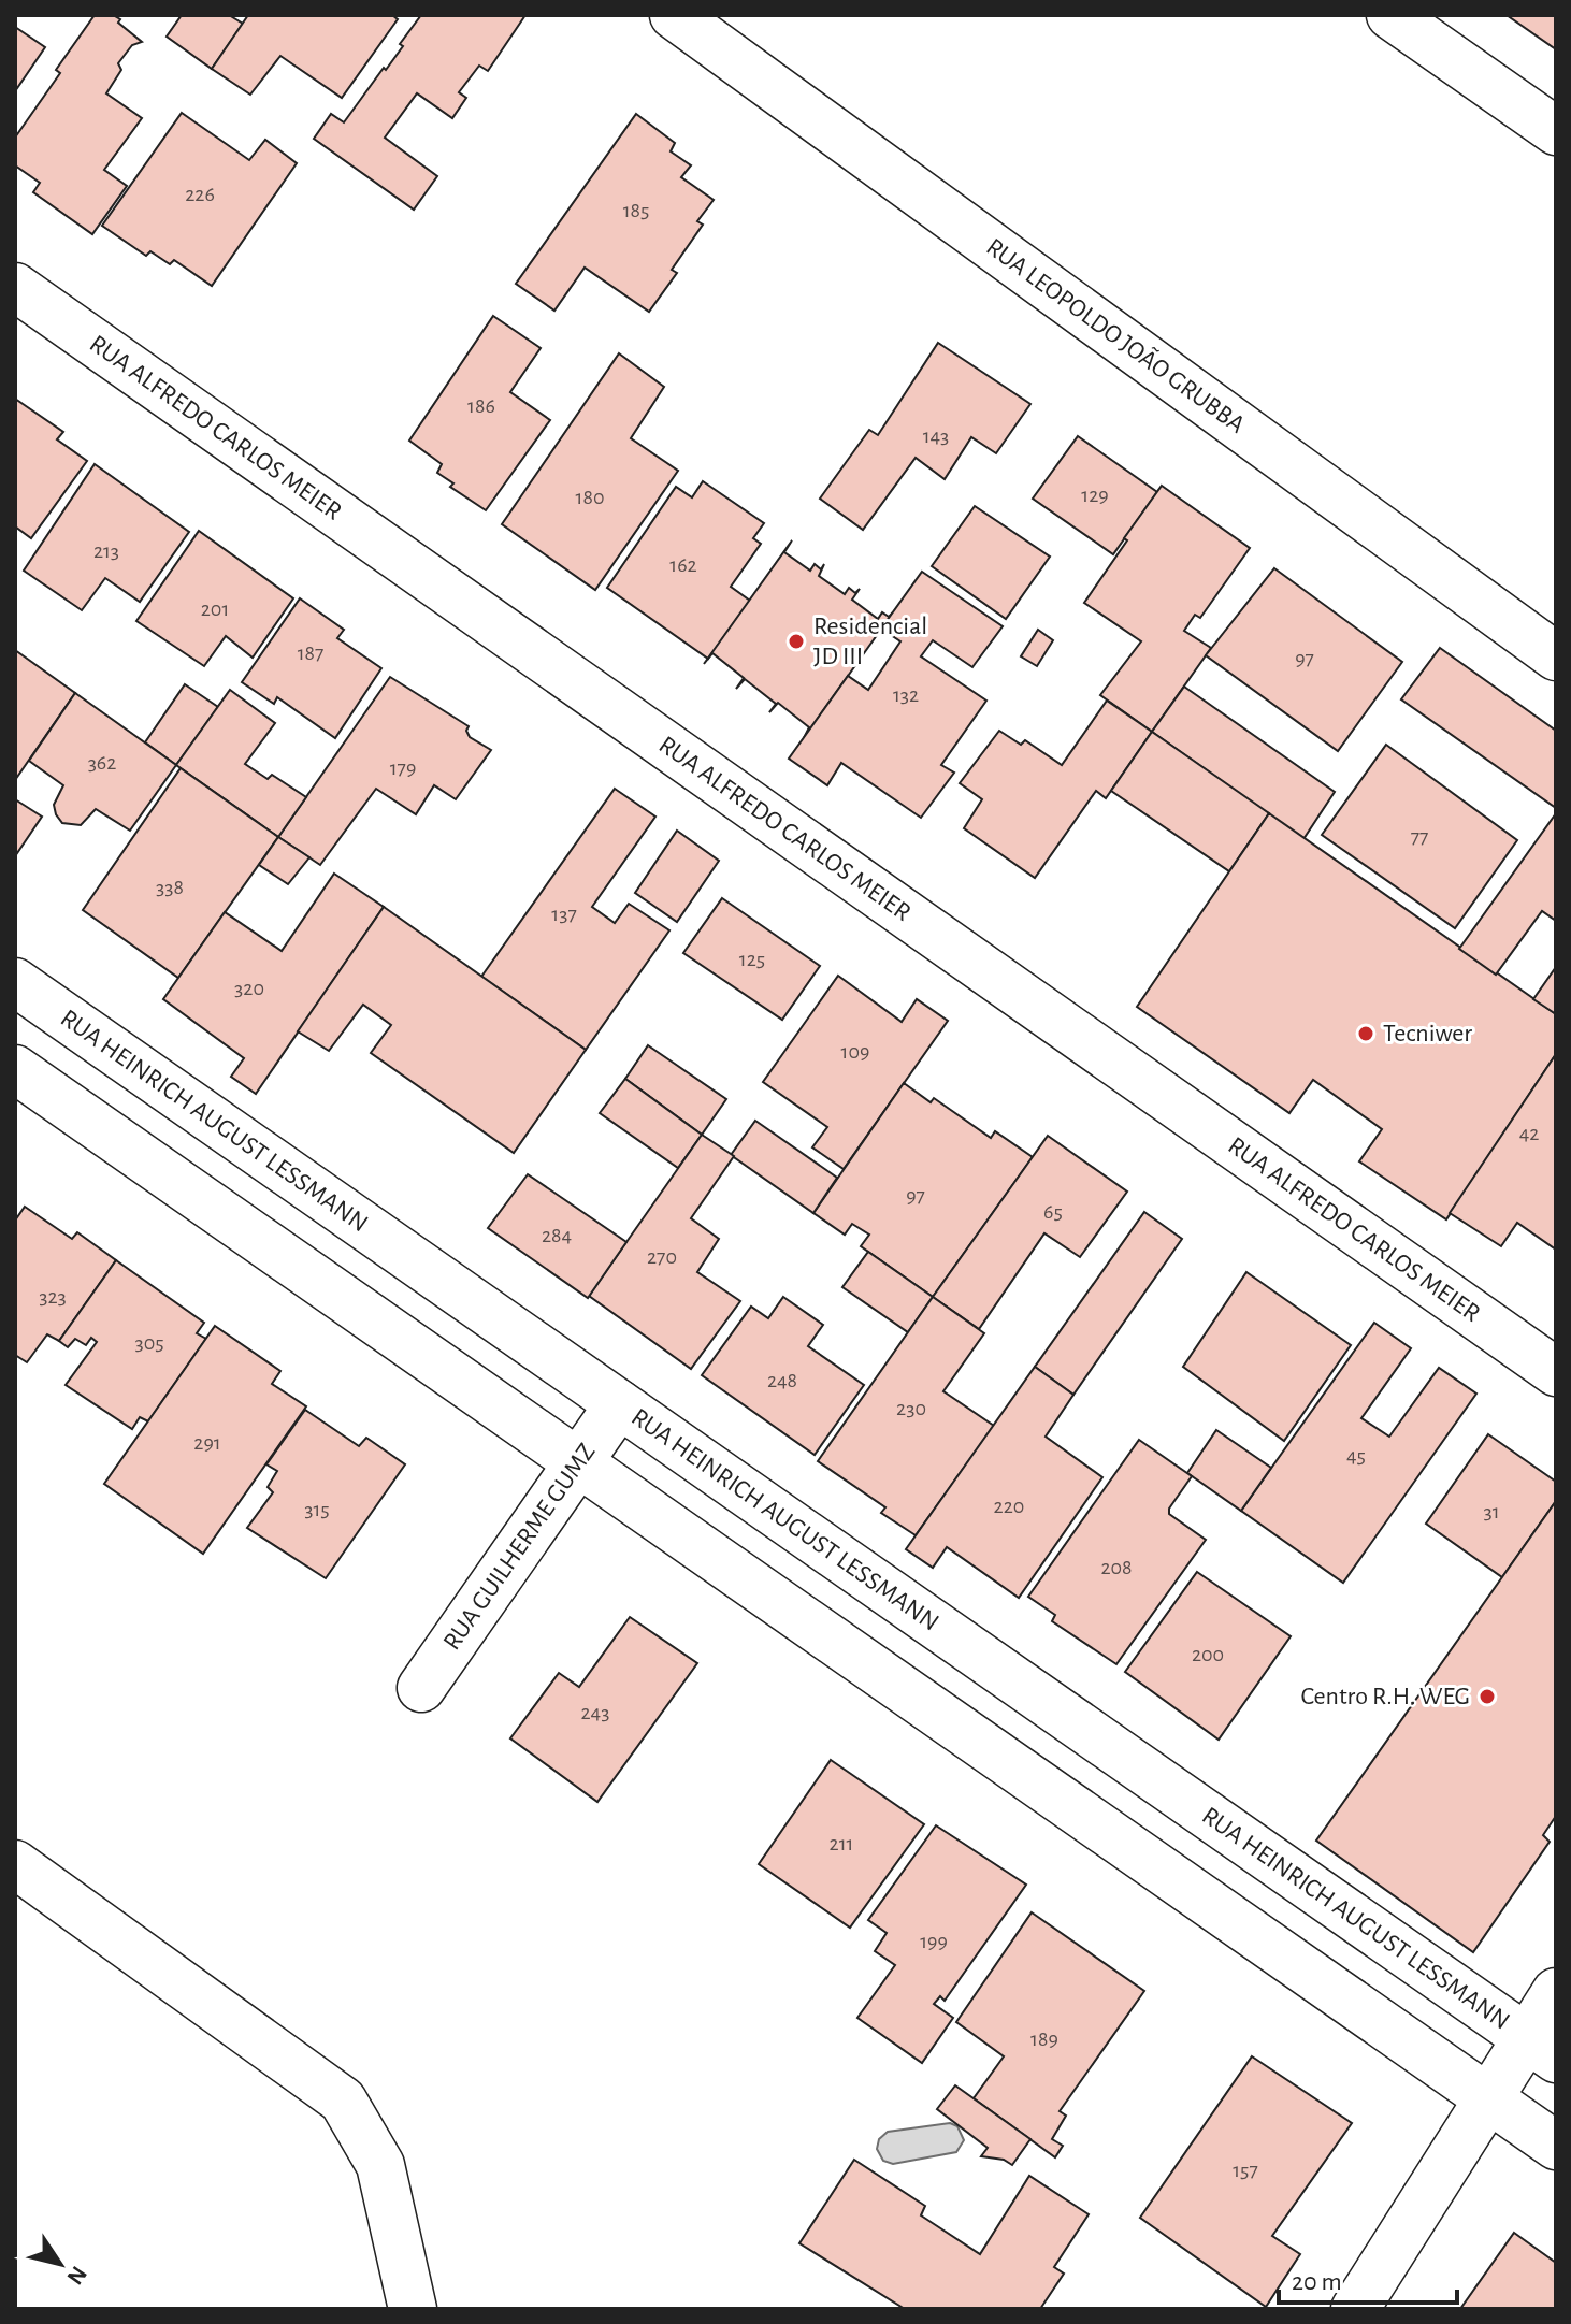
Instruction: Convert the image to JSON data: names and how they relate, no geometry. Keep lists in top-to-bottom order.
{
  "streets": {
    "street": [
      "RUA LEOPOLDO JOÃO GRUBBA",
      "RUA ALFREDO CARLOS MEIER",
      "RUA HEINRICH AUGUST LESSMANN",
      "RUA GUILHERME GUMZ"
    ]
  },
  "crossings": [
    ["RUA HEINRICH AUGUST LESSMANN", "RUA GUILHERME GUMZ"]
  ],
  "places": ["Residencial JD III", "Tecniwer", "Centro R.H. WEG"],
  "house_numbers": [
    "226",
    "185",
    "186",
    "143",
    "129",
    "180",
    "213",
    "162",
    "201",
    "187",
    "97",
    "132",
    "362",
    "179",
    "77",
    "338",
    "137",
    "125",
    "320",
    "109",
    "42",
    "97",
    "65",
    "284",
    "270",
    "323",
    "305",
    "248",
    "230",
    "291",
    "45",
    "220",
    "315",
    "31",
    "208",
    "200",
    "243",
    "211",
    "199",
    "189",
    "157"
  ],
  "scale_bar": "20 m",
  "north": "bottom right"
}
